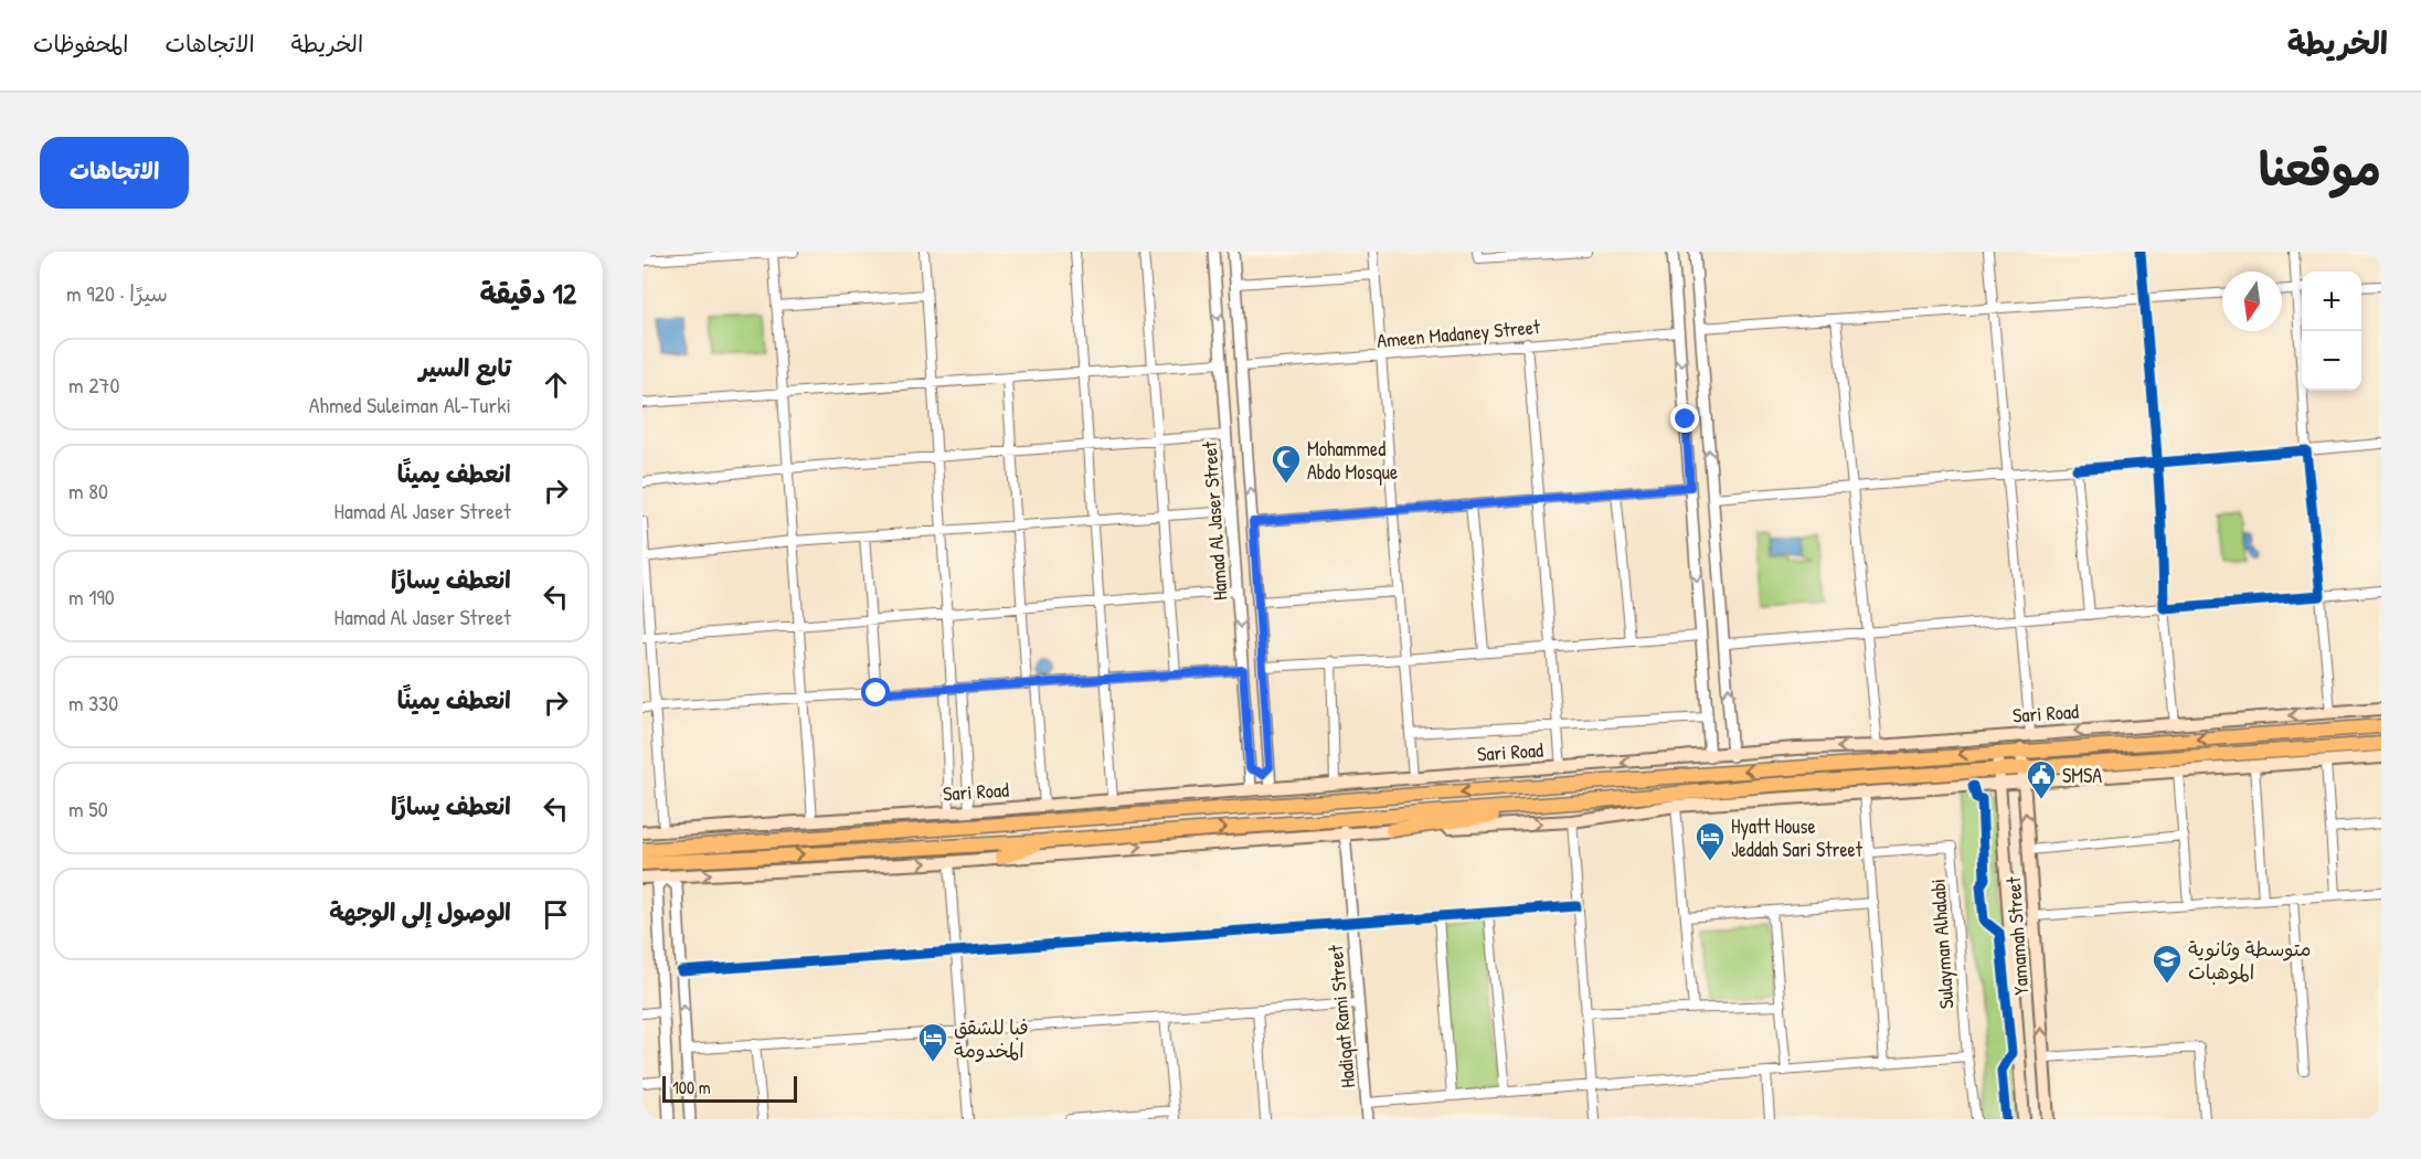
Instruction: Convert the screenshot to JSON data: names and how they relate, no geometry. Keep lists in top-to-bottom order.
{
  "streets": {
    "main road": ["Sari Road", "Yamamah Street"],
    "street": [
      "Ameen Madaney Street",
      "Hamad Al Jaser Street",
      "Sulayman Alhalabi",
      "Hadiqat Rami Street"
    ]
  },
  "crossings": [
    ["Ameen Madaney Street", "Hamad Al Jaser Street"],
    ["Hamad Al Jaser Street", "Sari Road"],
    ["Sari Road", "Yamamah Street"]
  ],
  "places": {
    "mosque": ["Mohammed Abdo Mosque"],
    "public building": ["SMSA"],
    "hotel": ["Hyatt House Jeddah Sari Street", "فبا للشقق المخدومة"],
    "school or university": ["متوسطة وثانوية الموهبات"]
  },
  "scale_bar": "100 m",
  "north": "bottom",
  "page": {
    "header": "الخريطة",
    "nav": ["الخريطة", "الاتجاهات", "المحفوظات"],
    "title": "موقعنا",
    "buttons": "الاتجاهات",
    "heading": ["12 دقيقة", "سيرًا · 920 m"],
    "map_buttons": ["+", "−"],
    "list": [
      ["تابع السير", "Ahmed Suleiman Al-Turki", "270 m"],
      ["انعطف يمينًا", "Hamad Al Jaser Street", "80 m"],
      ["انعطف يسارًا", "Hamad Al Jaser Street", "190 m"],
      ["انعطف يمينًا", "330 m"],
      ["انعطف يسارًا", "50 m"],
      "الوصول إلى الوجهة"
    ],
    "scale": "100 m"
  }
}
